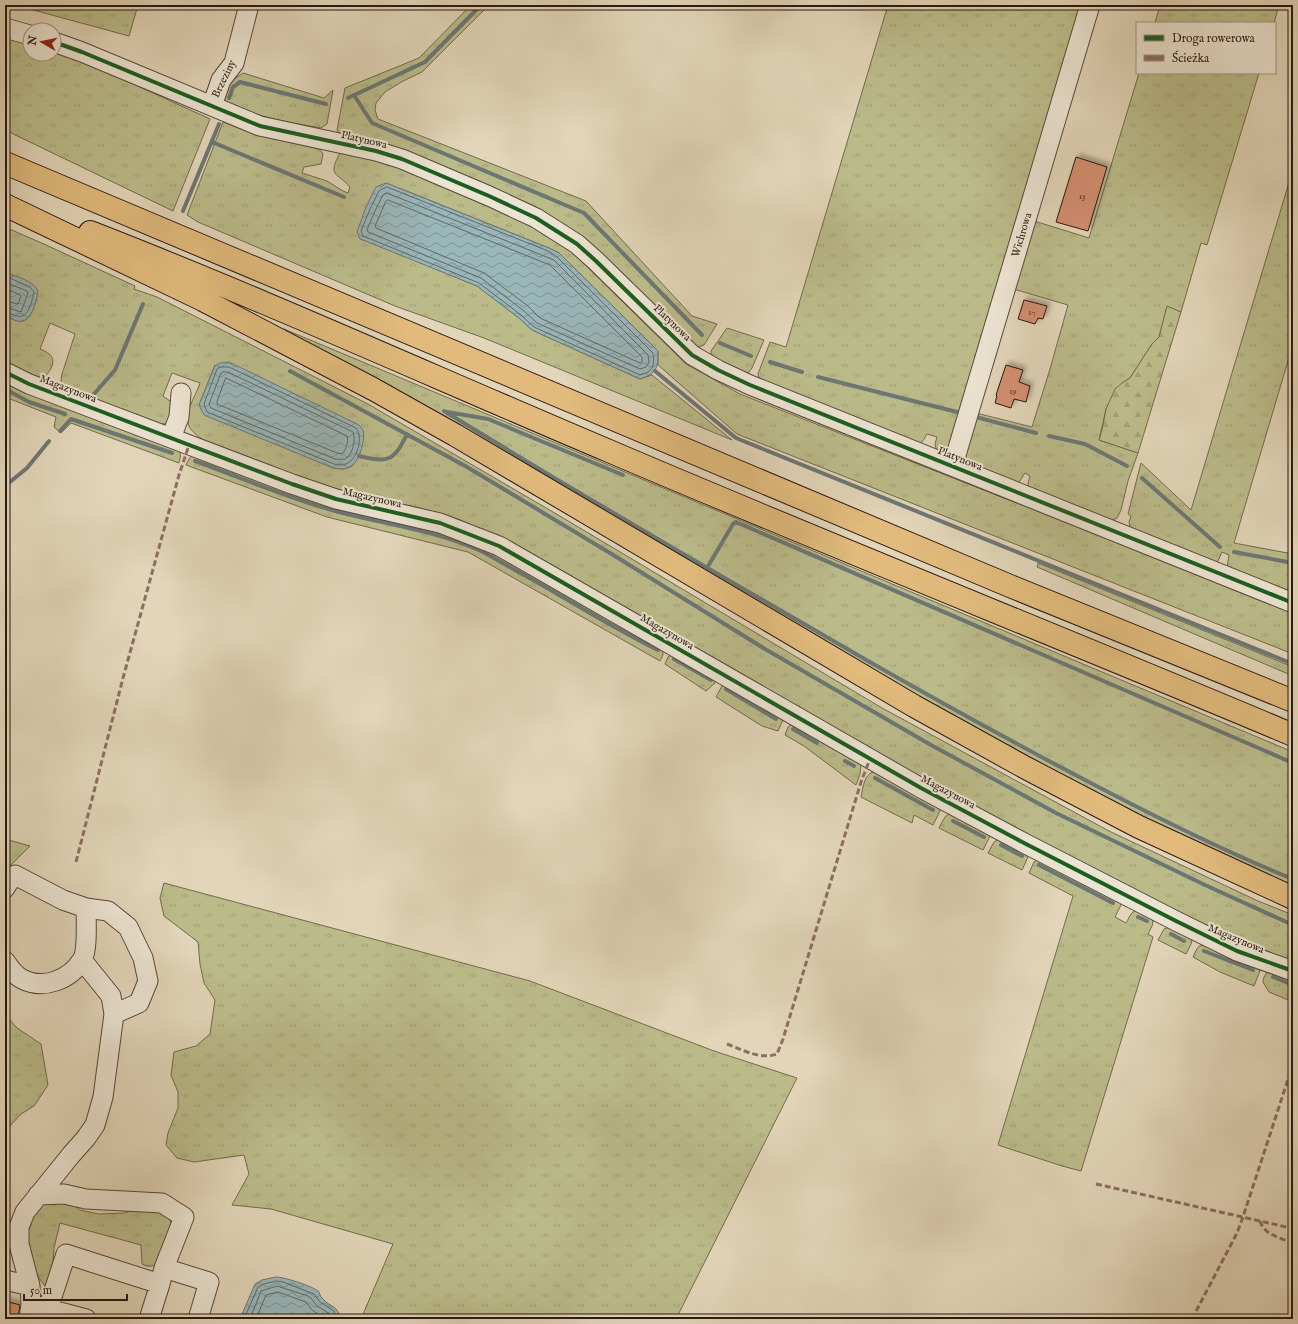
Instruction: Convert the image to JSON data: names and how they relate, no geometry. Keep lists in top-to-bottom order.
{
  "streets": {
    "street": [
      "Brzeziny",
      "Platynowa",
      "Wichrowa",
      "Magazynowa"
    ]
  },
  "crossings": [
    ["Brzeziny", "Platynowa"],
    ["Platynowa", "Wichrowa"]
  ],
  "house_numbers": ["13", "17", "19"],
  "legend": ["Droga rowerowa", "Ścieżka"],
  "scale_bar": "50 m",
  "north": "left"
}
